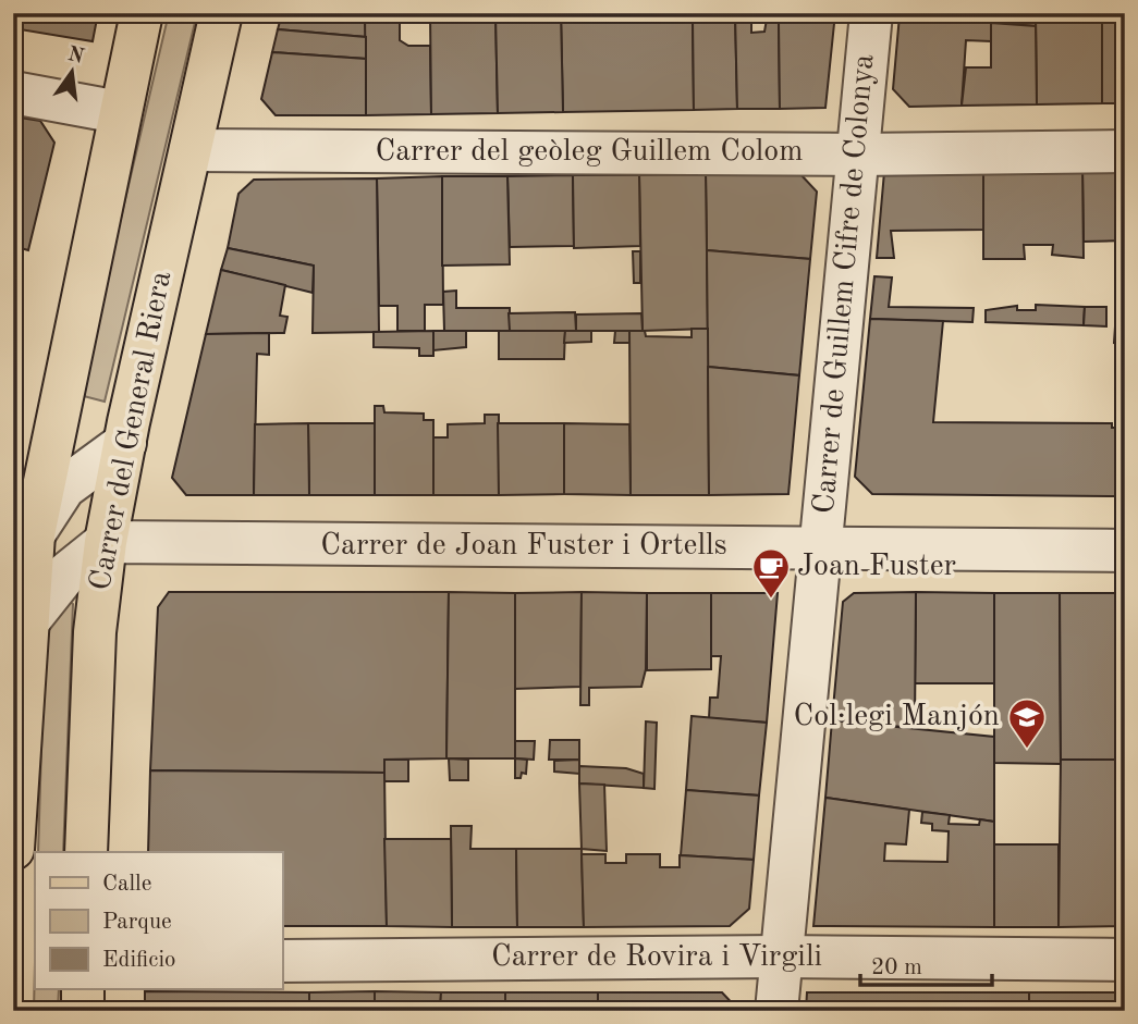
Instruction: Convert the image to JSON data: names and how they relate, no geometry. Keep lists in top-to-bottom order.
{
  "streets": {
    "main road": ["Carrer del General Riera"],
    "street": [
      "Carrer del geòleg Guillem Colom",
      "Carrer de Guillem Cifre de Colonya",
      "Carrer de Joan Fuster i Ortells",
      "Carrer de Rovira i Virgili"
    ]
  },
  "crossings": [
    ["Carrer del geòleg Guillem Colom", "Carrer de Guillem Cifre de Colonya"],
    ["Carrer del geòleg Guillem Colom", "Carrer del General Riera"],
    ["Carrer de Guillem Cifre de Colonya", "Carrer de Joan Fuster i Ortells"],
    ["Carrer de Guillem Cifre de Colonya", "Carrer de Rovira i Virgili"],
    ["Carrer del General Riera", "Carrer de Joan Fuster i Ortells"]
  ],
  "places": {
    "cafe": ["Joan Fuster"],
    "school or university": ["Col·legi Manjón"]
  },
  "legend": ["Calle", "Parque", "Edificio"],
  "scale_bar": "20 m",
  "north": "top"
}
